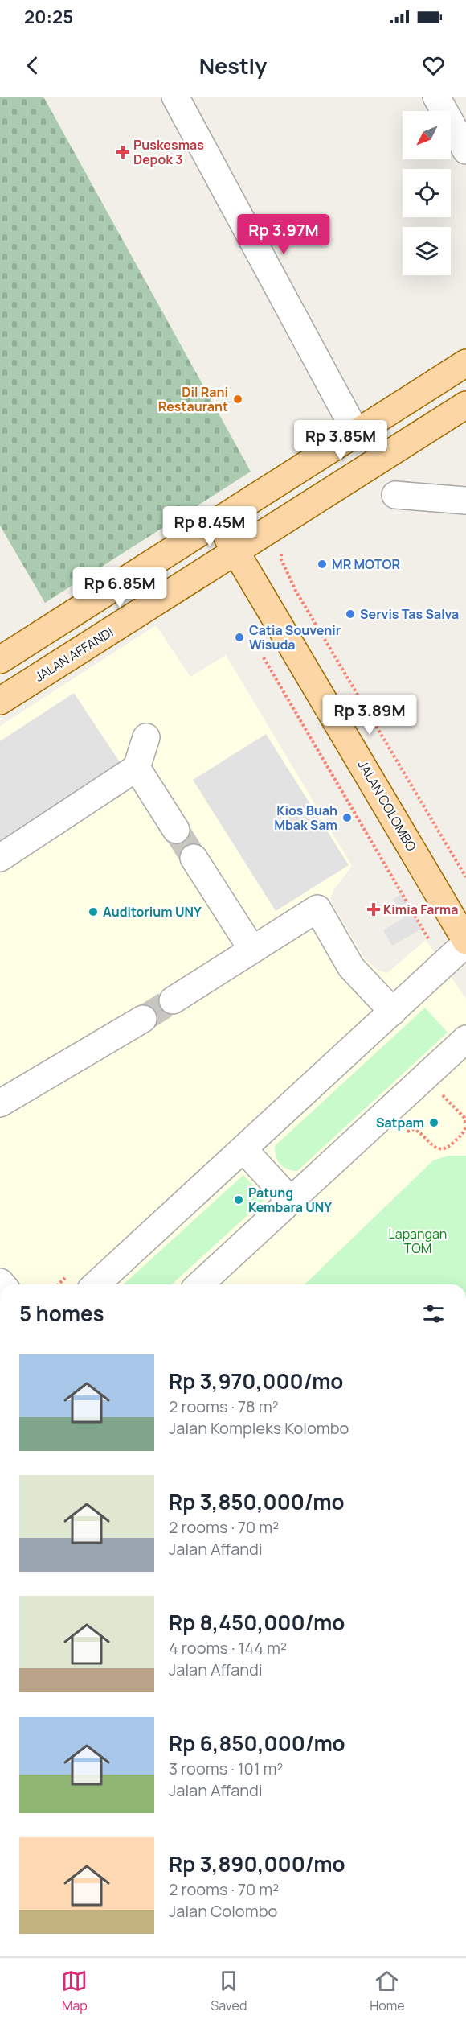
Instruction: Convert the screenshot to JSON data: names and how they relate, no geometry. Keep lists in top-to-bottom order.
{
  "streets": {
    "main road": ["JALAN AFFANDI", "JALAN COLOMBO"]
  },
  "crossings": [
    ["JALAN AFFANDI", "JALAN COLOMBO"]
  ],
  "parks": ["Lapangan TOM"],
  "places": {
    "health": ["Puskesmas Depok 3", "Kimia Farma"],
    "other": [
      "Dil Rani Restaurant",
      "MR MOTOR",
      "Servis Tas Salva",
      "Catia Souvenir Wisuda",
      "Kios Buah Mbak Sam",
      "Auditorium UNY",
      "Satpam",
      "Patung Kembara UNY"
    ]
  },
  "north": "bottom left",
  "page": {
    "status": "20:25",
    "header": "Nestly",
    "price": [
      "Rp 3.97M",
      "Rp 3.85M",
      "Rp 8.45M",
      "Rp 6.85M",
      "Rp 3.89M"
    ],
    "heading": "5 homes",
    "list": [
      {
        "name": "Rp 3,970,000/mo",
        "note": "2 rooms · 78 m² · Jalan Kompleks Kolombo"
      },
      {
        "name": "Rp 3,850,000/mo",
        "note": "2 rooms · 70 m² · Jalan Affandi"
      },
      {
        "name": "Rp 8,450,000/mo",
        "note": "4 rooms · 144 m² · Jalan Affandi"
      },
      {
        "name": "Rp 6,850,000/mo",
        "note": "3 rooms · 101 m² · Jalan Affandi"
      },
      {
        "name": "Rp 3,890,000/mo",
        "note": "2 rooms · 70 m² · Jalan Colombo"
      }
    ],
    "tabs": ["Map", "Saved", "Home"]
  }
}
